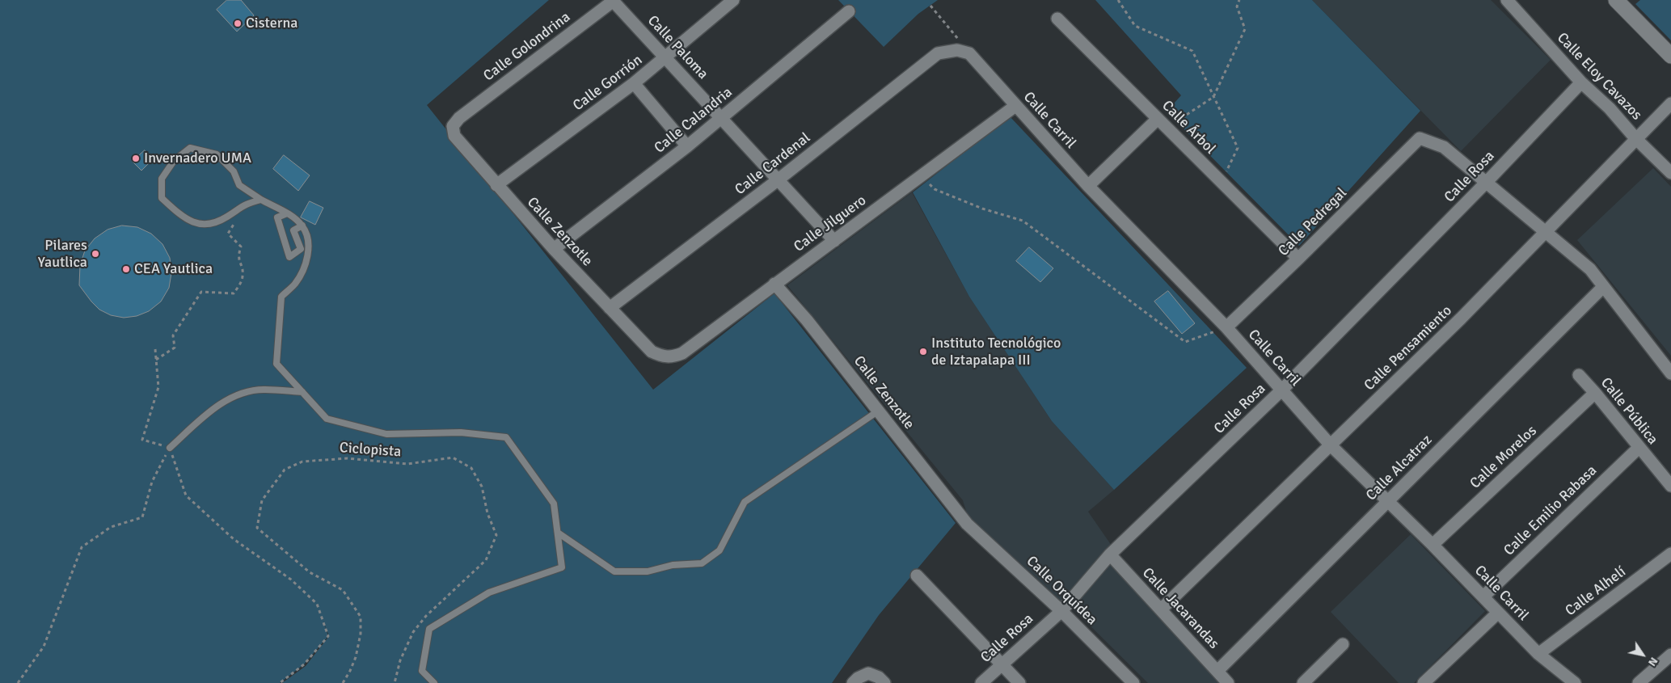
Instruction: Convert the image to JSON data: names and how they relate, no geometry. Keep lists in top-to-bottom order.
{
  "streets": {
    "street": [
      "Calle Golondrina",
      "Calle Paloma",
      "Calle Eloy Cavazos",
      "Calle Gorrión",
      "Calle Calandria",
      "Calle Carril",
      "Calle Árbol",
      "Calle Cardenal",
      "Calle Rosa",
      "Calle Pedregal",
      "Calle Jilguero",
      "Calle Zenzotle",
      "Calle Pensamiento",
      "Calle Pública",
      "Calle Morelos",
      "Calle Alcatraz",
      "Calle Emilio Rabasa",
      "Calle Orquídea",
      "Calle Alhelí",
      "Calle Jacarandas"
    ],
    "path": ["Ciclopista"]
  },
  "crossings": [
    ["Calle Golondrina", "Calle Paloma"],
    ["Calle Golondrina", "Calle Zenzotle"],
    ["Calle Paloma", "Calle Gorrión"],
    ["Calle Paloma", "Calle Calandria"],
    ["Calle Paloma", "Calle Cardenal"],
    ["Calle Paloma", "Calle Jilguero"],
    ["Calle Eloy Cavazos", "Calle Rosa"],
    ["Calle Eloy Cavazos", "Calle Pensamiento"],
    ["Calle Gorrión", "Calle Zenzotle"],
    ["Calle Calandria", "Calle Zenzotle"],
    ["Calle Carril", "Calle Cardenal"],
    ["Calle Carril", "Calle Rosa"],
    ["Calle Carril", "Calle Pedregal"],
    ["Calle Carril", "Calle Jilguero"],
    ["Calle Carril", "Calle Pensamiento"],
    ["Calle Carril", "Calle Morelos"],
    ["Calle Carril", "Calle Alcatraz"],
    ["Calle Carril", "Calle Emilio Rabasa"],
    ["Calle Carril", "Calle Alhelí"],
    ["Calle Árbol", "Calle Pedregal"],
    ["Calle Cardenal", "Calle Zenzotle"],
    ["Calle Rosa", "Calle Pedregal"],
    ["Calle Rosa", "Calle Orquídea"],
    ["Calle Rosa", "Calle Jacarandas"],
    ["Calle Jilguero", "Calle Zenzotle"],
    ["Calle Zenzotle", "Calle Orquídea"],
    ["Calle Pensamiento", "Calle Jacarandas"],
    ["Calle Pública", "Calle Morelos"],
    ["Calle Pública", "Calle Emilio Rabasa"],
    ["Calle Alcatraz", "Calle Jacarandas"]
  ],
  "places": [
    "Cisterna",
    "Invernadero UMA",
    "Pilares Yautlica",
    "CEA Yautlica",
    "Instituto Tecnológico de Iztapalapa III"
  ],
  "north": "bottom right"
}
